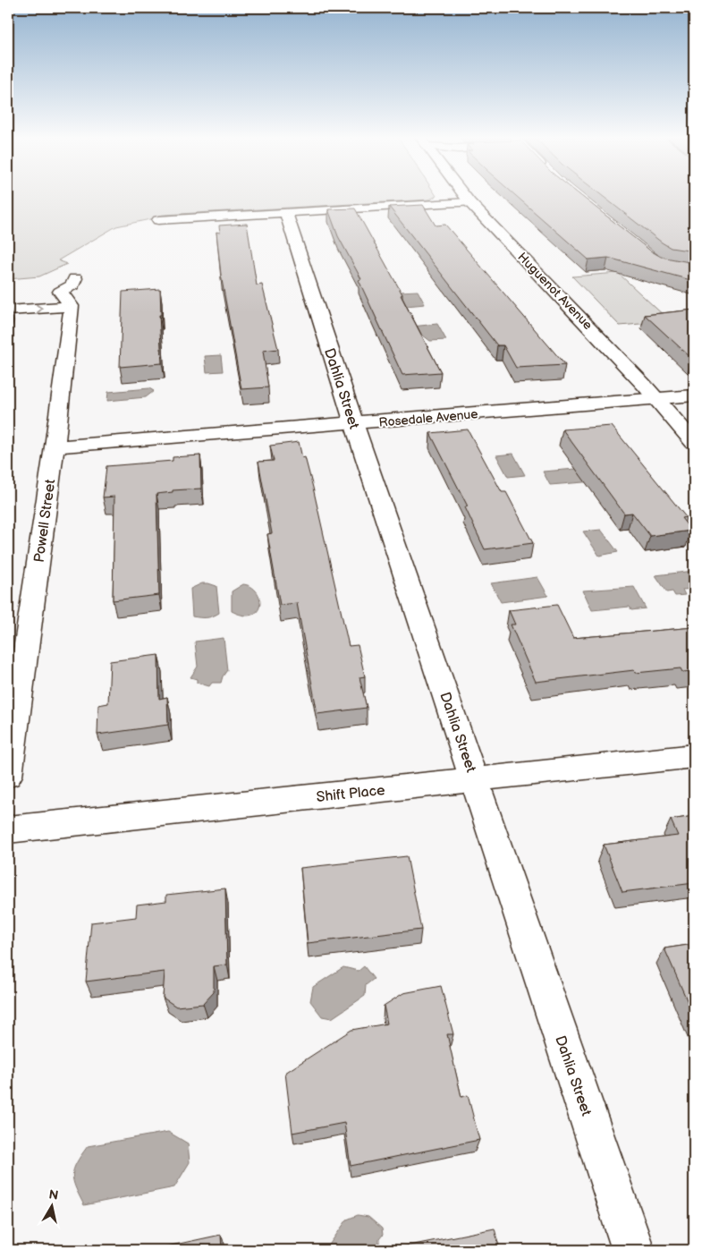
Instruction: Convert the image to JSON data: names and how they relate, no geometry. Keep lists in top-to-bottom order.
{
  "streets": {
    "street": [
      "Huguenot Avenue",
      "Dahlia Street",
      "Rosedale Avenue",
      "Powell Street",
      "Shift Place"
    ]
  },
  "crossings": [
    ["Huguenot Avenue", "Rosedale Avenue"],
    ["Dahlia Street", "Rosedale Avenue"],
    ["Dahlia Street", "Shift Place"],
    ["Rosedale Avenue", "Powell Street"]
  ],
  "north": "top"
}
